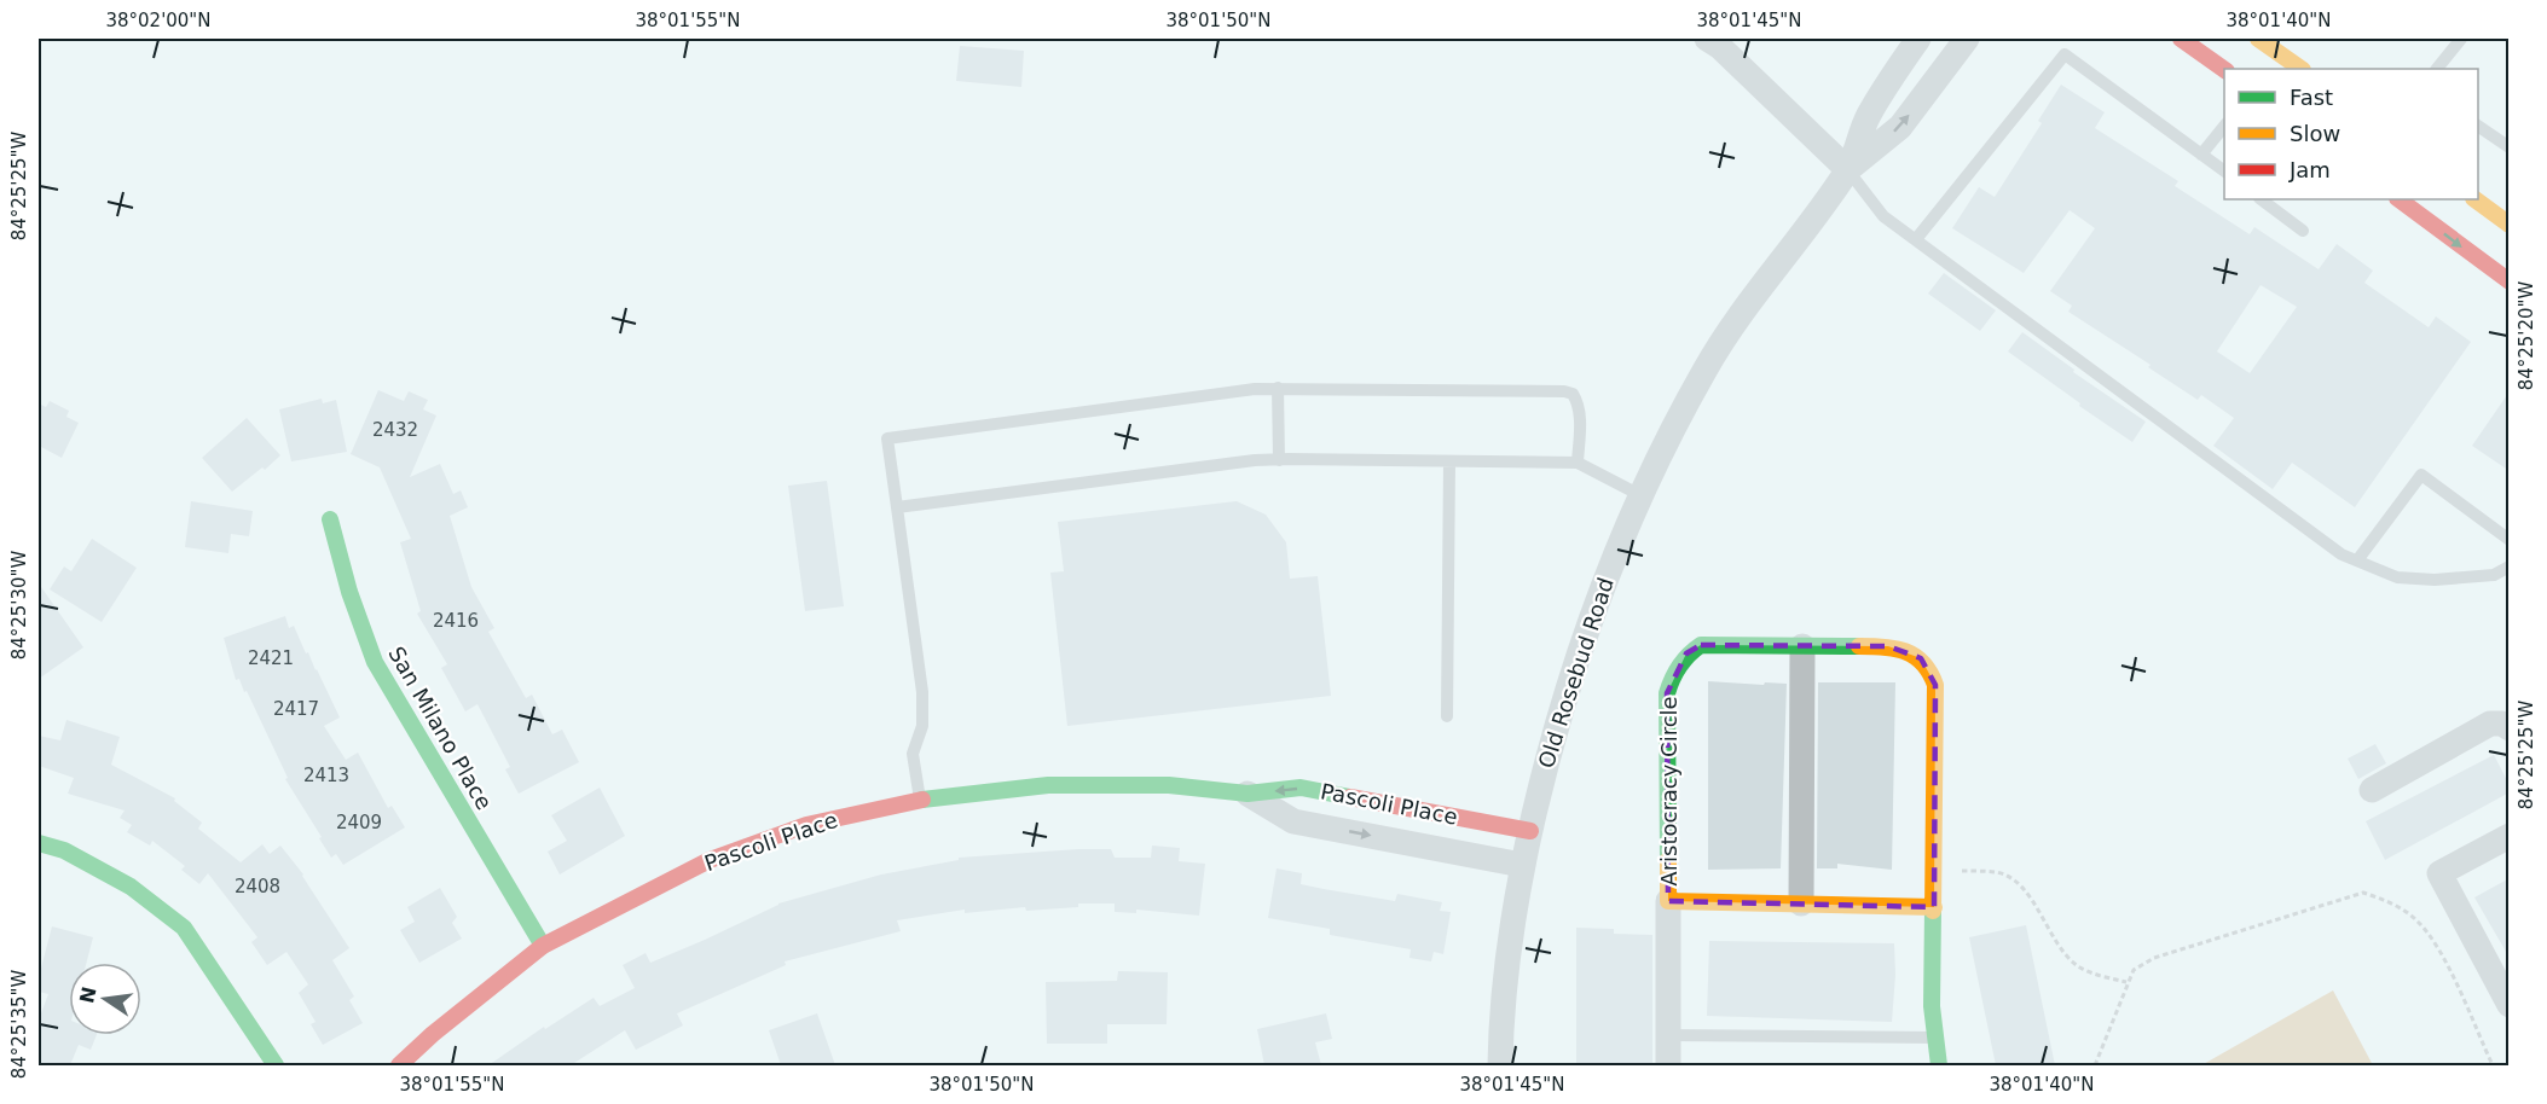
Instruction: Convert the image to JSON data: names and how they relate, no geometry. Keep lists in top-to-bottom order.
{
  "streets": {
    "street": [
      "Old Rosebud Road",
      "San Milano Place",
      "Aristocracy Circle",
      "Pascoli Place"
    ]
  },
  "crossings": [
    ["Old Rosebud Road", "Pascoli Place"],
    ["San Milano Place", "Pascoli Place"]
  ],
  "house_numbers": [
    "2432",
    "2416",
    "2421",
    "2417",
    "2413",
    "2409",
    "2408"
  ],
  "legend": ["Fast", "Slow", "Jam"],
  "north": "left",
  "coordinates": [
    "38°02'00\"N",
    "38°01'55\"N",
    "38°01'50\"N",
    "38°01'45\"N",
    "38°01'40\"N",
    "84°25'25\"W",
    "84°25'20\"W",
    "84°25'30\"W",
    "84°25'35\"W"
  ]
}
